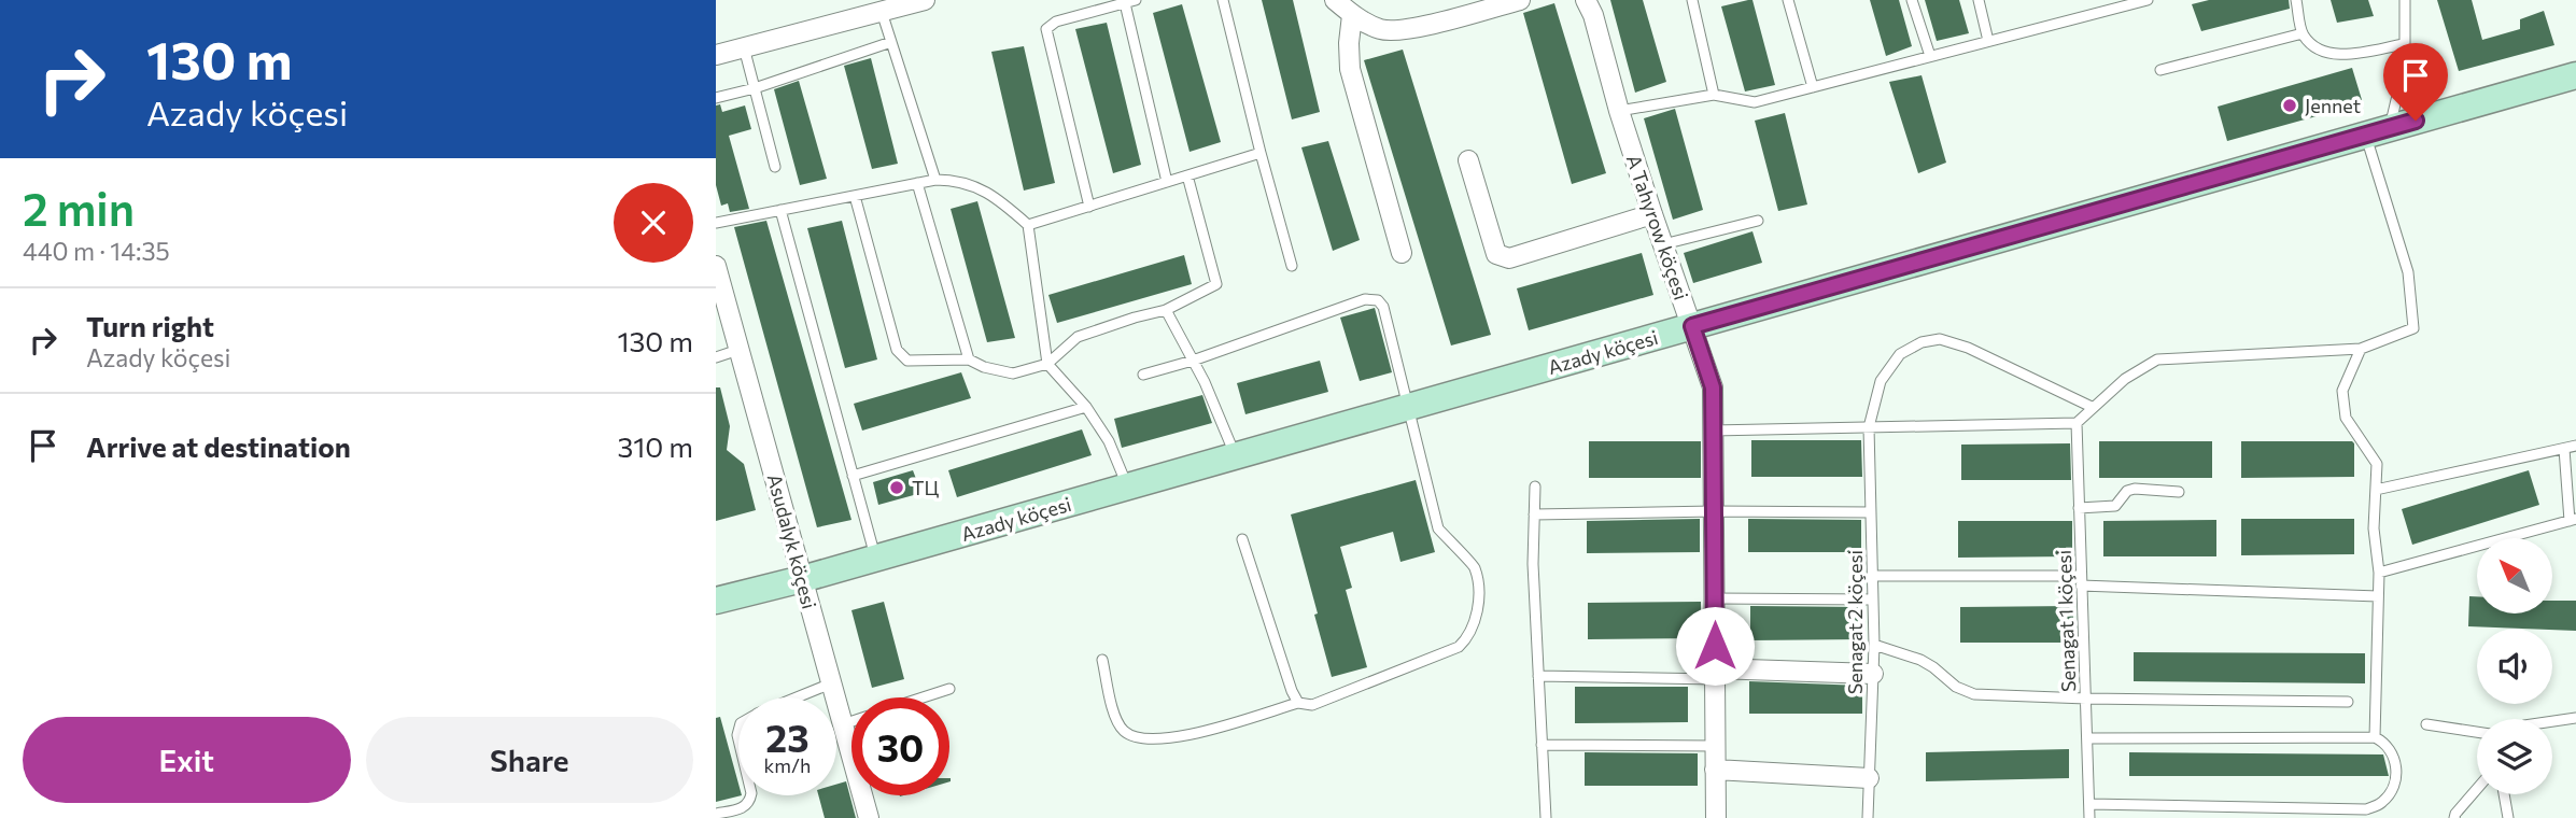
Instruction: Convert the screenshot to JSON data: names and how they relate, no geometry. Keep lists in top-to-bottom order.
{
  "streets": {
    "main road": ["Azady köçesi"],
    "street": ["A Tahyrow köçesi", "Asudalyk köçesi"],
    "lane": ["Senagat 1 köçesi", "Senagat 2 köçesi"]
  },
  "crossings": [
    ["A Tahyrow köçesi", "Azady köçesi"],
    ["Azady köçesi", "Asudalyk köçesi"]
  ],
  "places": ["Jennet", "ТЦ"],
  "north": "top left",
  "page": {
    "turn": ["130 m", "Azady köçesi"],
    "heading": ["2 min", "440 m · 14:35"],
    "list": [
      {
        "name": "Turn right",
        "note": "Azady köçesi",
        "value": "130 m"
      },
      {
        "name": "Arrive at destination",
        "value": "310 m"
      }
    ],
    "speed": "23 km/h",
    "limit": "30",
    "buttons": ["Exit", "Share"]
  }
}
